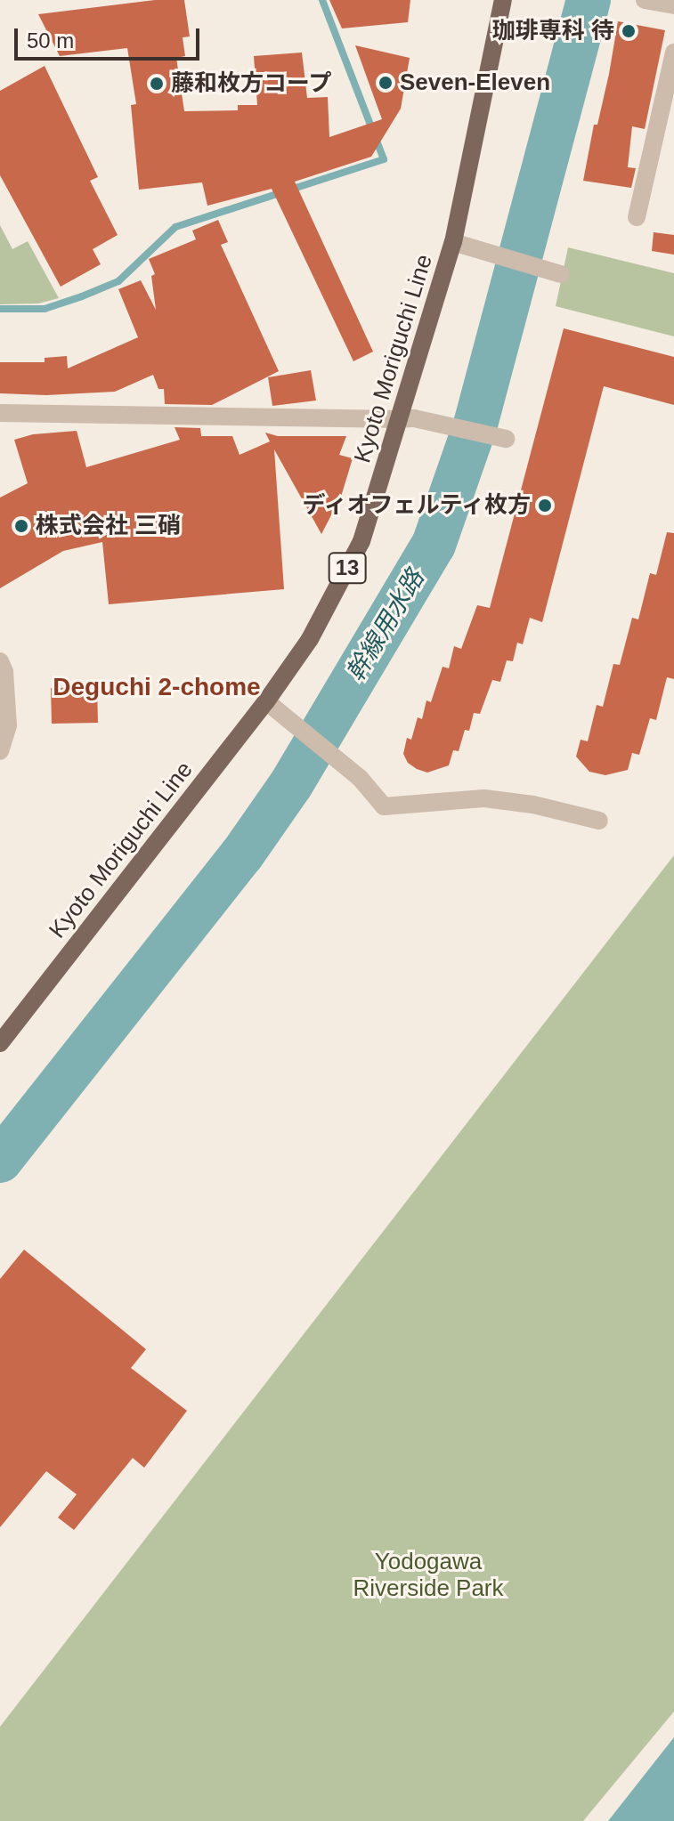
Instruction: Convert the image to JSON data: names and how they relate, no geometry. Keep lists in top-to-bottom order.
{
  "streets": {
    "main road": ["Kyoto Moriguchi Line", "13"]
  },
  "districts": ["Deguchi 2-chome"],
  "water": ["幹線用水路"],
  "parks": ["Yodogawa Riverside Park"],
  "places": [
    "珈琲専科 待",
    "Seven-Eleven",
    "藤和枚方コープ",
    "ディオフェルティ枚方",
    "株式会社 三硝"
  ],
  "scale_bar": "50 m"
}
